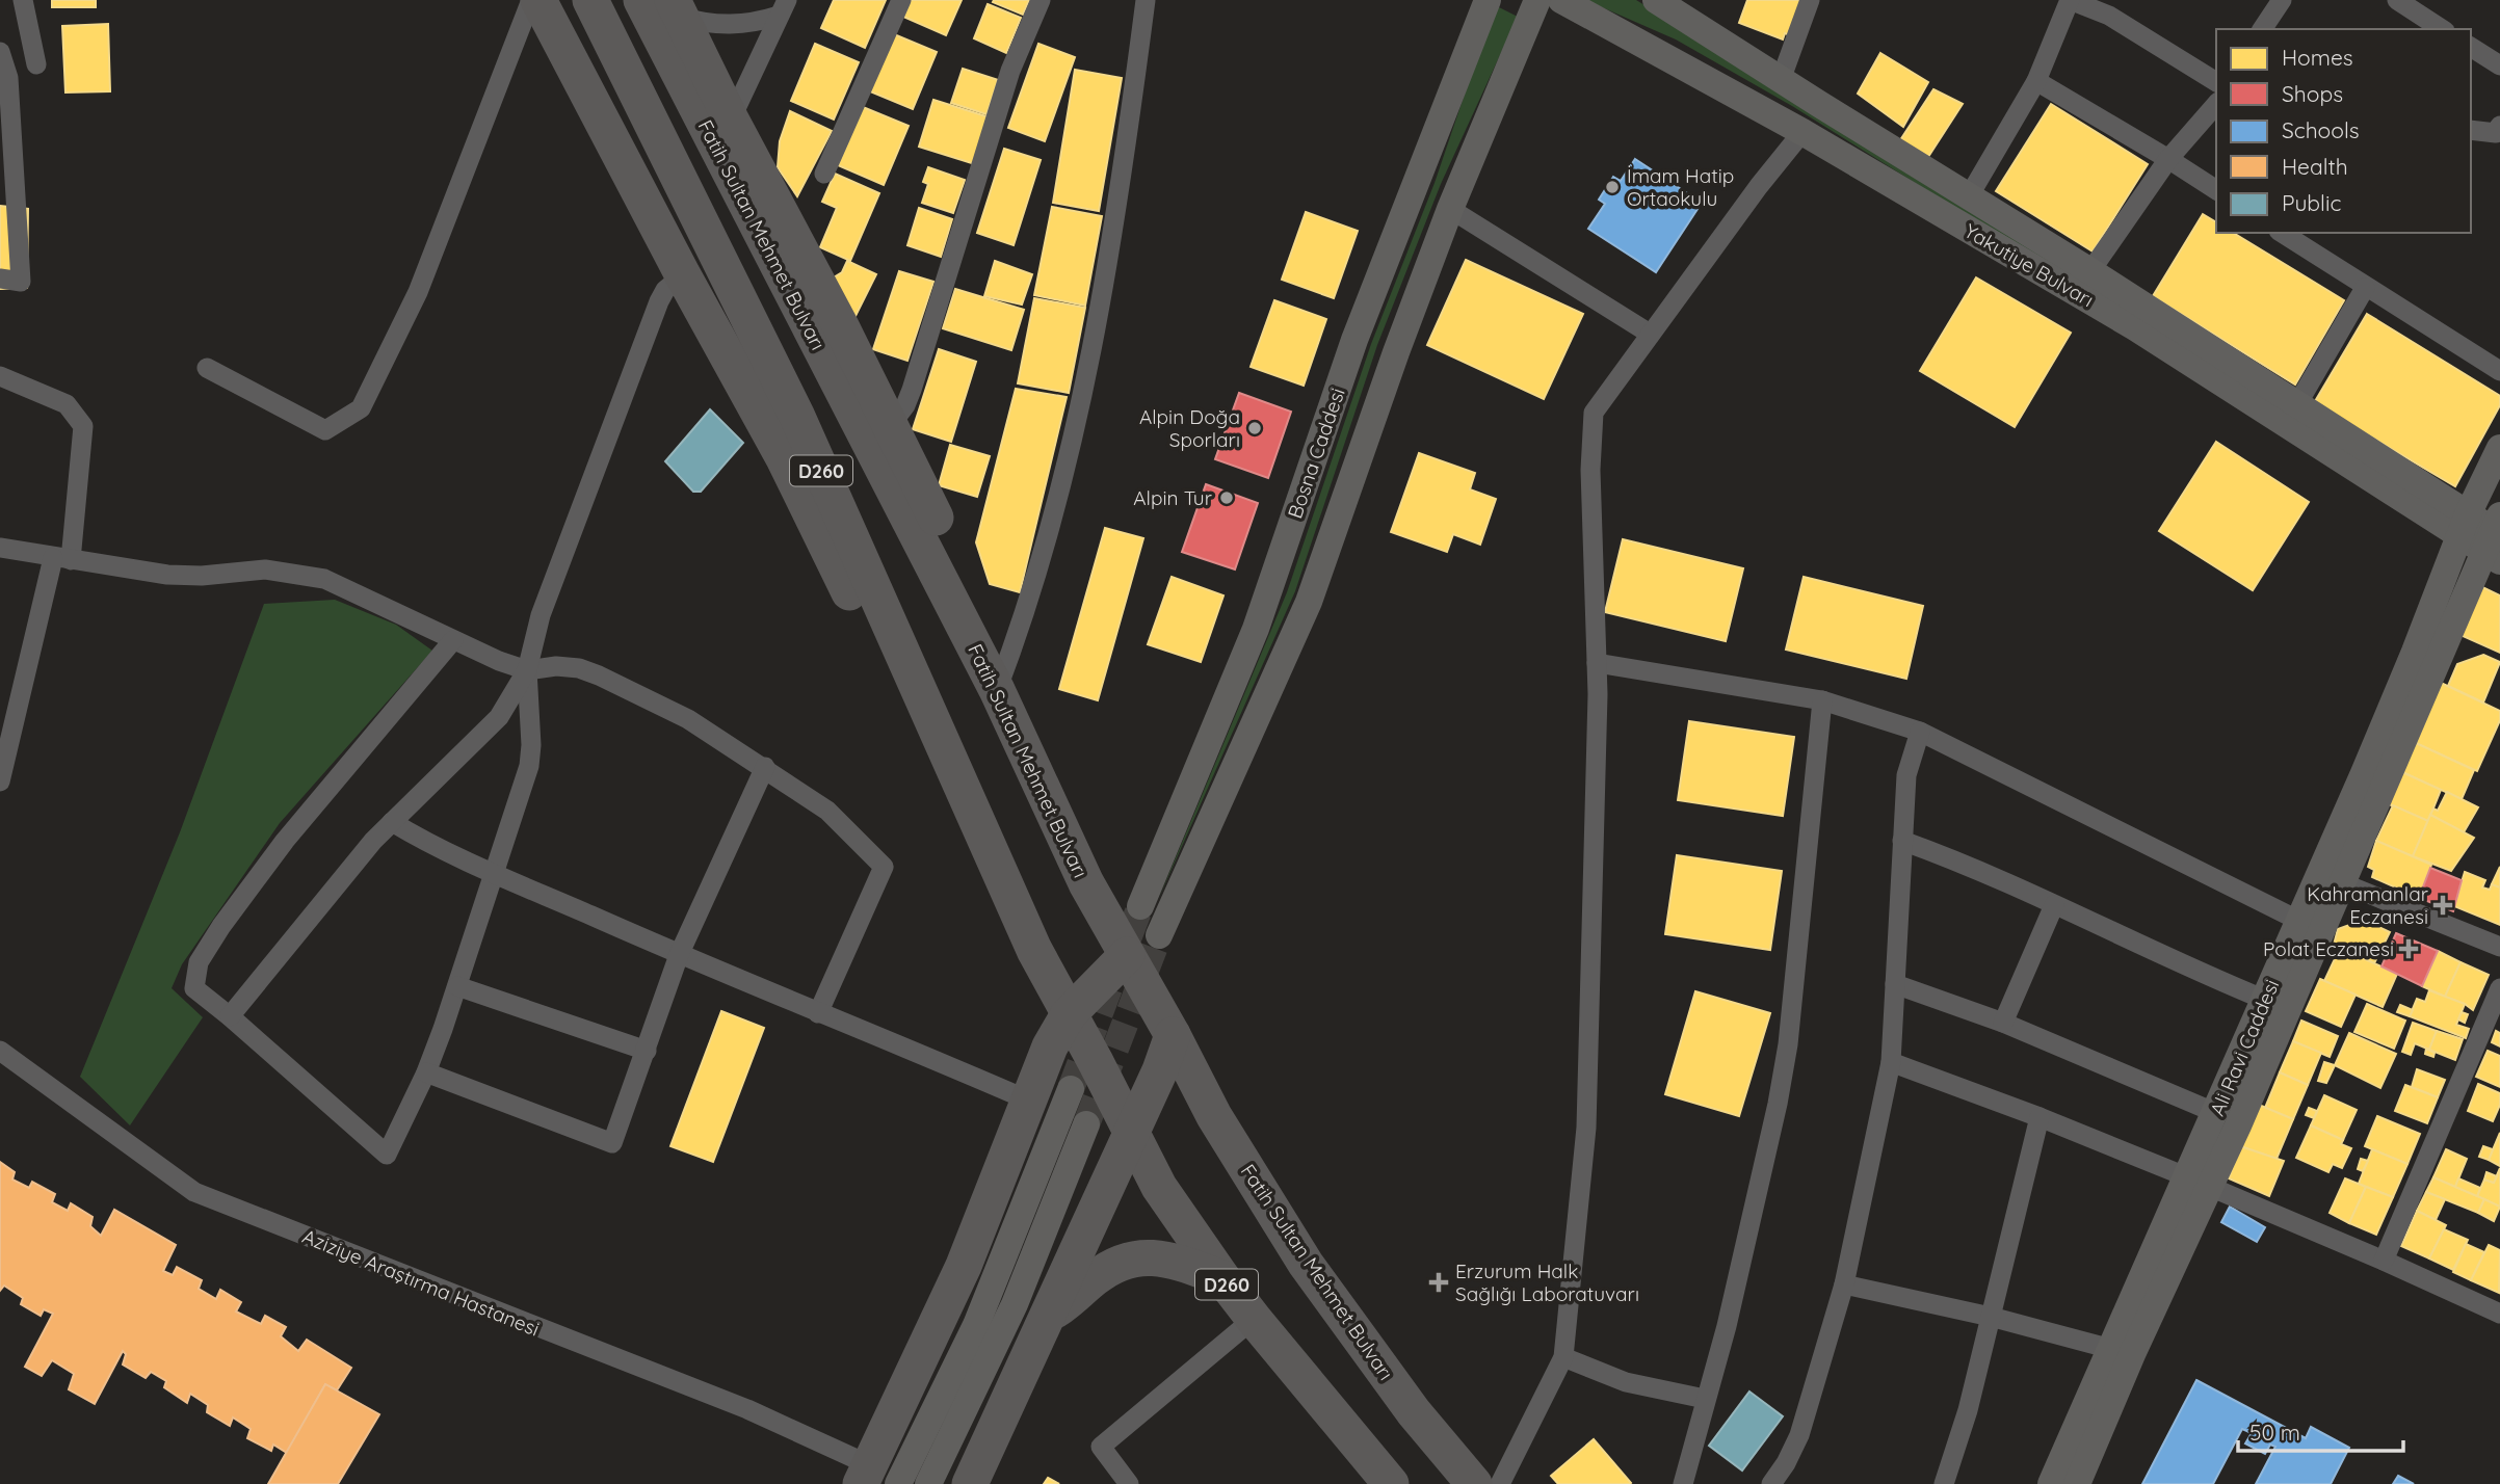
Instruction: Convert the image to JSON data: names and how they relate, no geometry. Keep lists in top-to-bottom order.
{
  "streets": {
    "highway": ["Fatih Sultan Mehmet Bulvarı", "D260"],
    "main road": ["Yakutiye Bulvarı", "Bosna Caddesi", "Ali Ravi Caddesi"],
    "street": ["Aziziye Araştırma Hastanesi"]
  },
  "crossings": [
    ["Yakutiye Bulvarı", "Ali Ravi Caddesi"]
  ],
  "places": {
    "other": ["İmam Hatip Ortaokulu", "Alpin Doğa Sporları", "Alpin Tur"],
    "health": ["Kahramanlar Eczanesi", "Polat Eczanesi", "Erzurum Halk Sağlığı Laboratuvarı"]
  },
  "legend": [
    "Homes",
    "Shops",
    "Schools",
    "Health",
    "Public"
  ],
  "scale_bar": "50 m"
}
